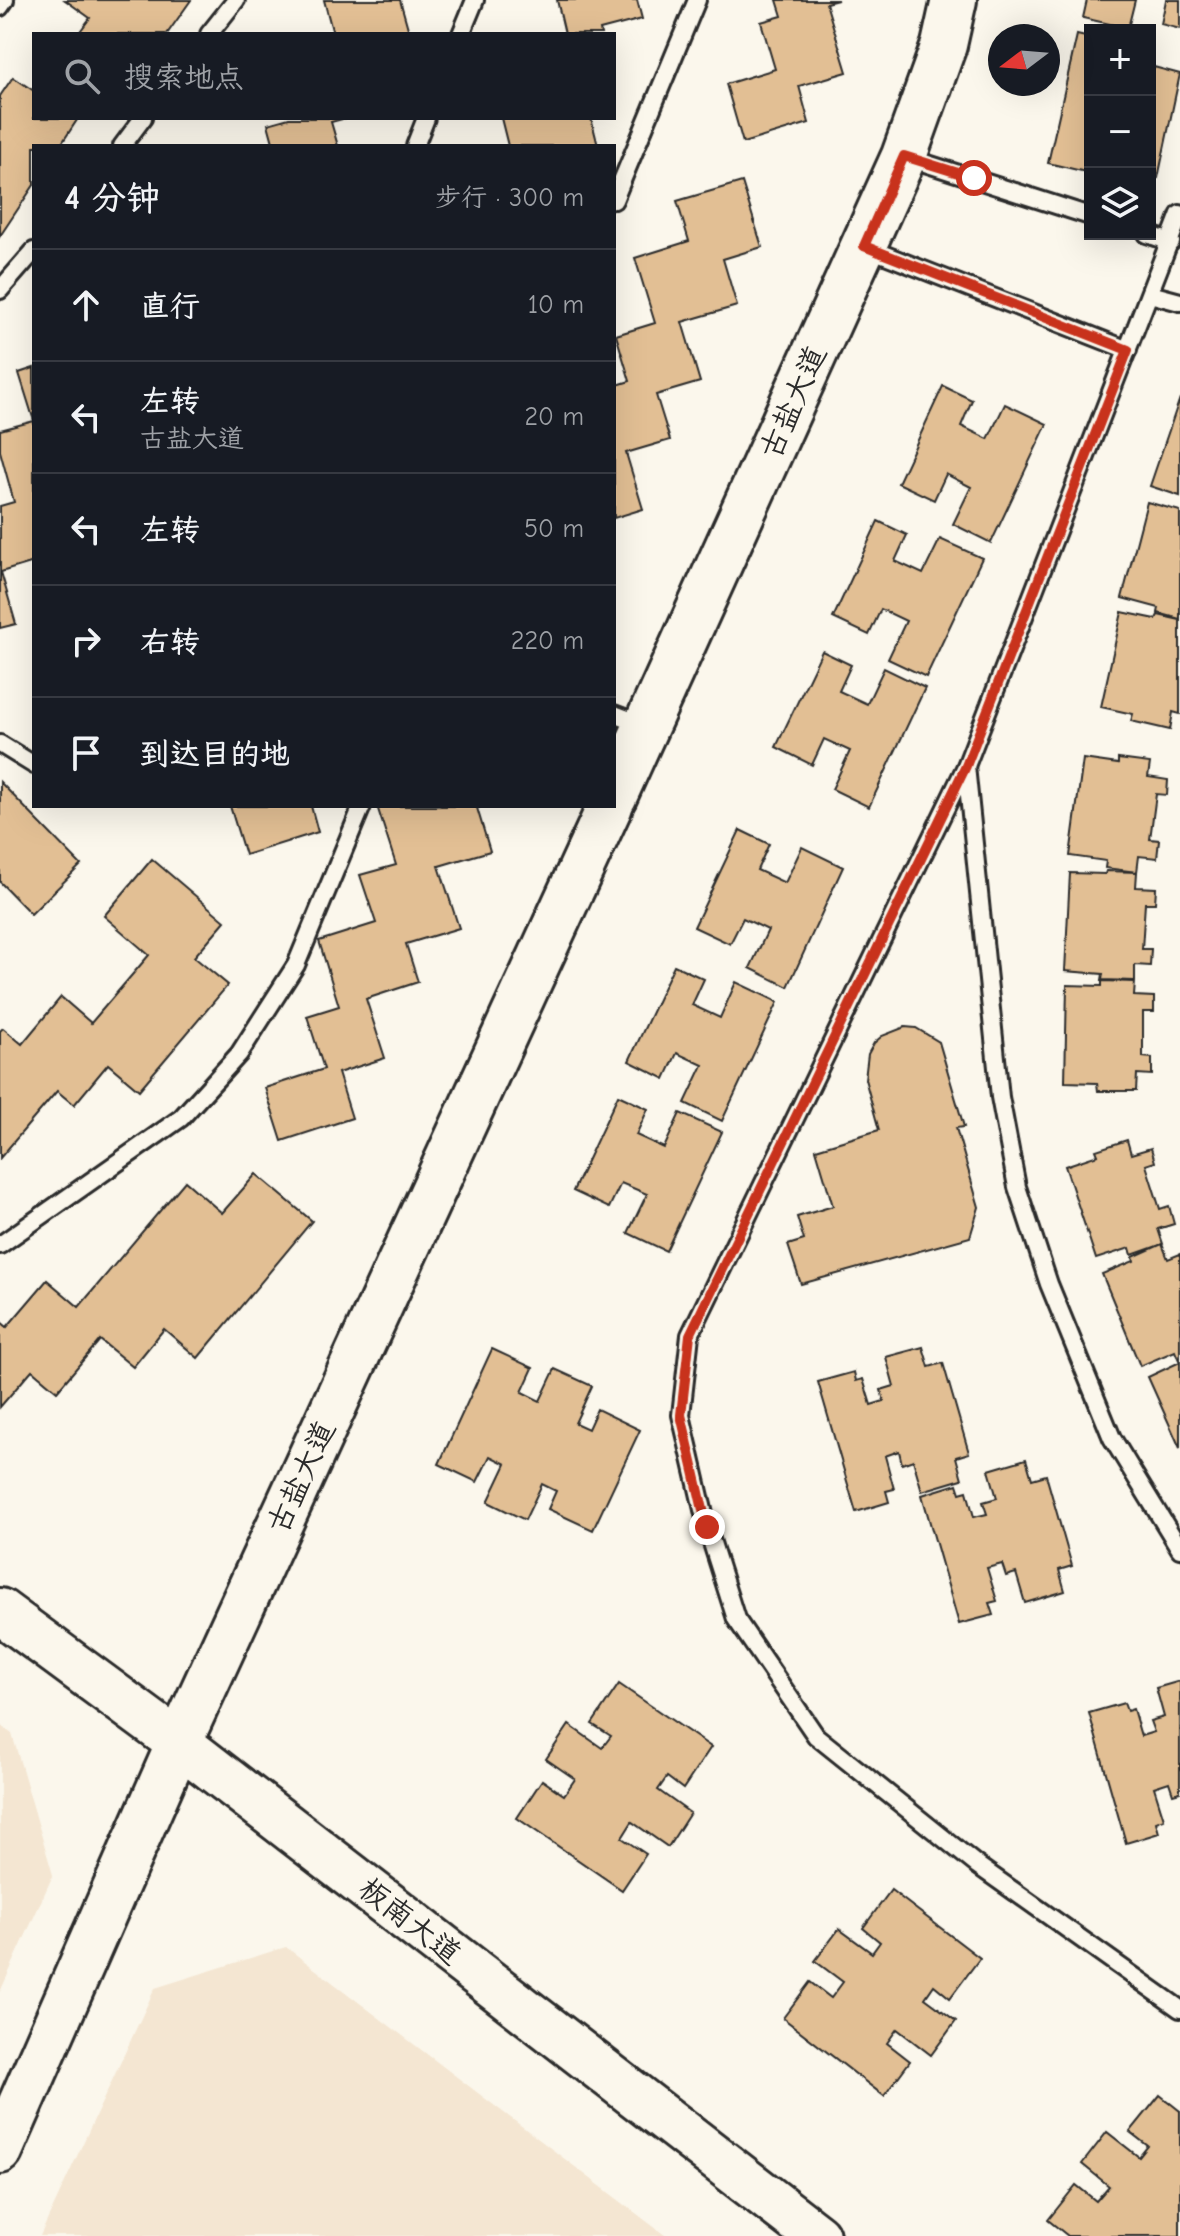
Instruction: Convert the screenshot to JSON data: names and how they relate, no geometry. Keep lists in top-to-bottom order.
{
  "streets": {
    "street": ["古盐大道", "板南大道"]
  },
  "crossings": [
    ["古盐大道", "板南大道"]
  ],
  "north": "left",
  "page": {
    "map_buttons": ["+", "−"],
    "search": "搜索地点",
    "heading": ["4 分钟", "步行 · 300 m"],
    "list": [
      ["直行", "10 m"],
      ["左转", "古盐大道", "20 m"],
      ["左转", "50 m"],
      ["右转", "220 m"],
      "到达目的地"
    ]
  }
}
